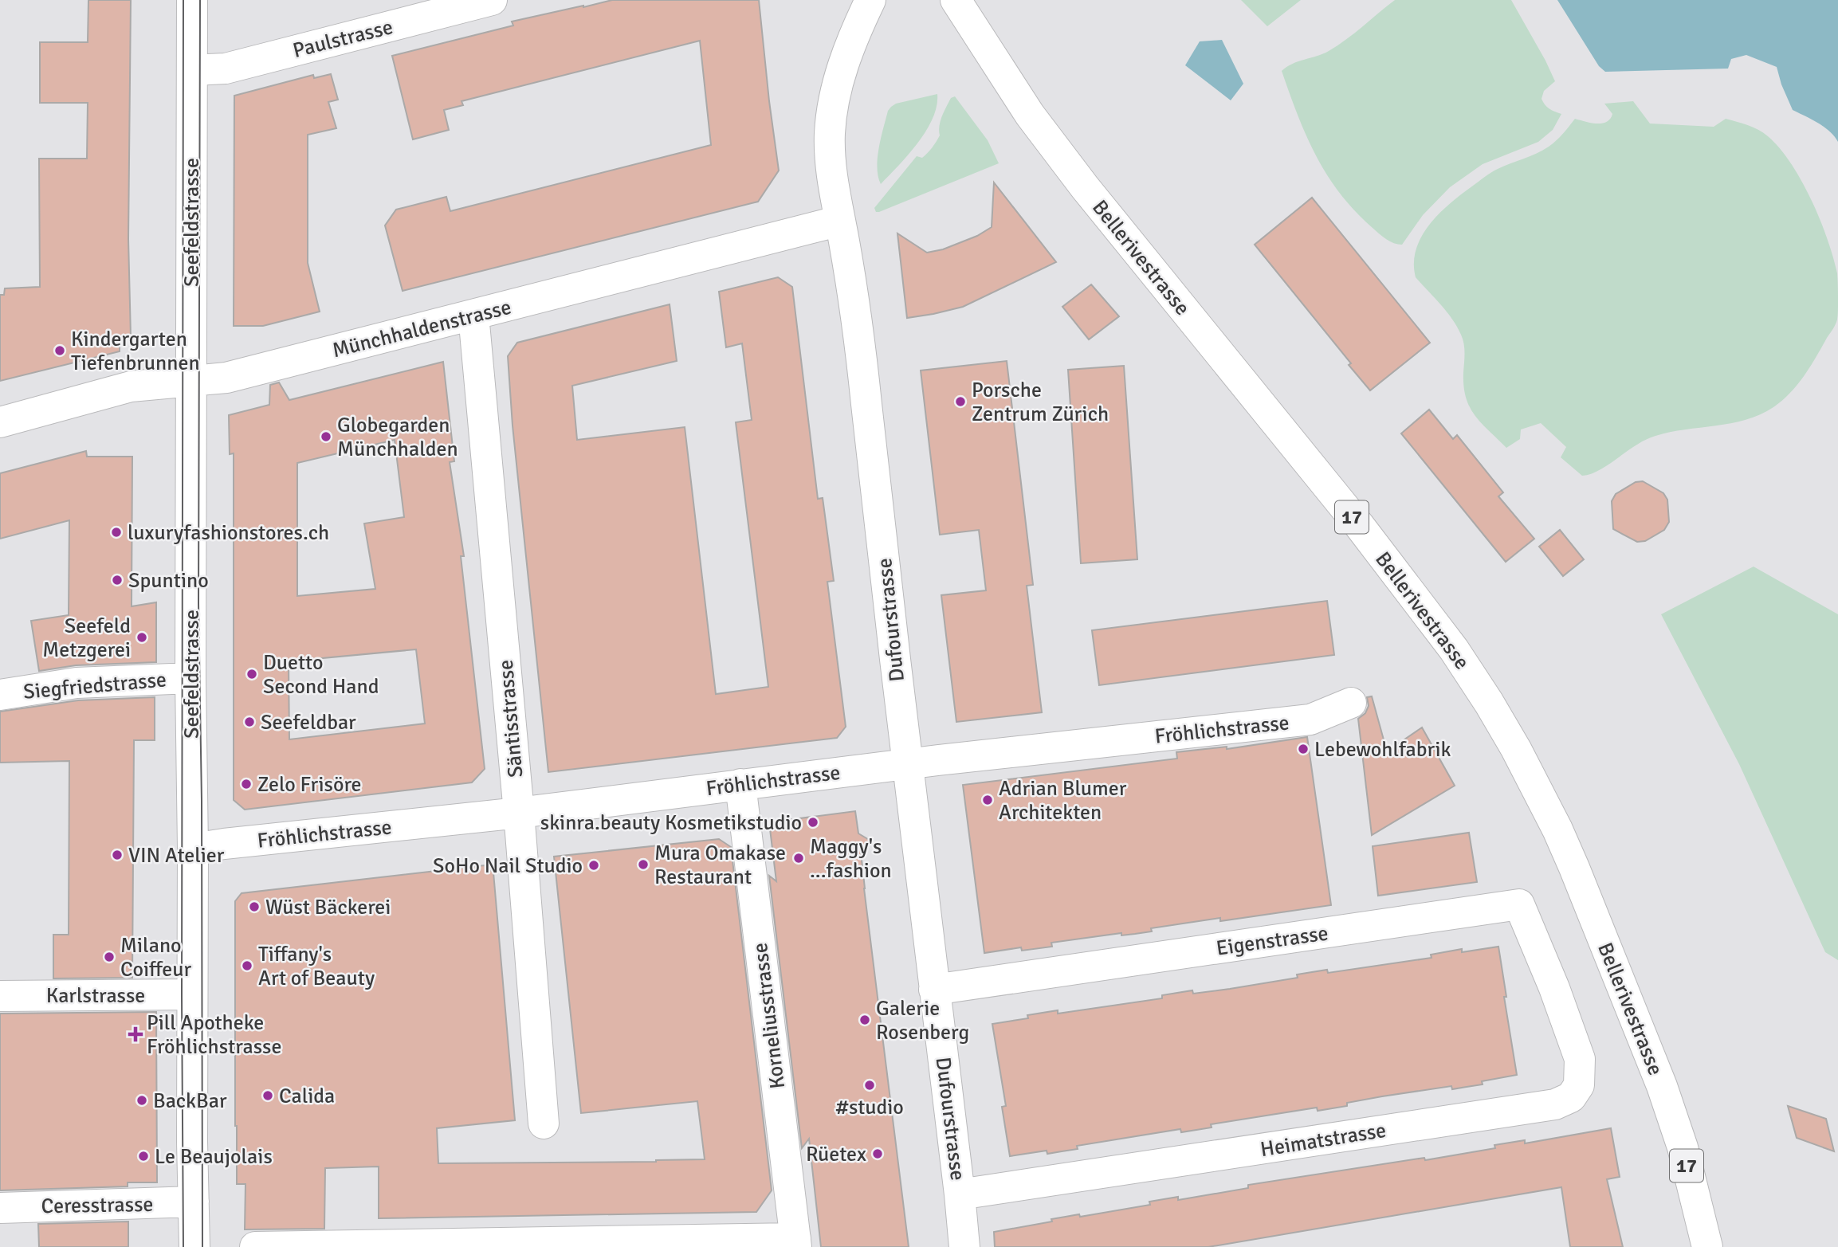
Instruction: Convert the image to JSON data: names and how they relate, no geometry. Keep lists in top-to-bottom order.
{
  "streets": {
    "street": [
      "Paulstrasse",
      "Seefeldstrasse",
      "Bellerivestrasse",
      "Münchhaldenstrasse",
      "17",
      "Dufourstrasse",
      "Siegfriedstrasse",
      "Säntisstrasse",
      "Fröhlichstrasse",
      "Eigenstrasse",
      "Karlstrasse",
      "Korneliusstrasse",
      "Heimatstrasse",
      "Ceresstrasse"
    ]
  },
  "crossings": [
    ["Paulstrasse", "Seefeldstrasse"],
    ["Seefeldstrasse", "Münchhaldenstrasse"],
    ["Seefeldstrasse", "Siegfriedstrasse"],
    ["Seefeldstrasse", "Fröhlichstrasse"],
    ["Seefeldstrasse", "Karlstrasse"],
    ["Seefeldstrasse", "Ceresstrasse"],
    ["Münchhaldenstrasse", "Dufourstrasse"],
    ["Münchhaldenstrasse", "Säntisstrasse"],
    ["Dufourstrasse", "Fröhlichstrasse"],
    ["Dufourstrasse", "Eigenstrasse"],
    ["Dufourstrasse", "Heimatstrasse"],
    ["Säntisstrasse", "Fröhlichstrasse"],
    ["Fröhlichstrasse", "Korneliusstrasse"],
    ["Eigenstrasse", "Heimatstrasse"]
  ],
  "places": {
    "other": [
      "Kindergarten Tiefenbrunnen",
      "Porsche Zentrum Zürich",
      "Globegarden Münchhalden",
      "luxuryfashionstores.ch",
      "Spuntino",
      "Seefeld Metzgerei",
      "Duetto Second Hand",
      "Seefeldbar",
      "Lebewohlfabrik",
      "Zelo Frisöre",
      "Adrian Blumer Architekten",
      "skinra.beauty Kosmetikstudio",
      "VIN Atelier",
      "Maggy's ...fashion",
      "Mura Omakase Restaurant",
      "SoHo Nail Studio",
      "Wüst Bäckerei",
      "Milano Coiffeur",
      "Tiffany's Art of Beauty",
      "Galerie Rosenberg",
      "#studio",
      "Calida",
      "BackBar",
      "Rüetex",
      "Le Beaujolais"
    ],
    "health": ["Pill Apotheke Fröhlichstrasse"]
  }
}
